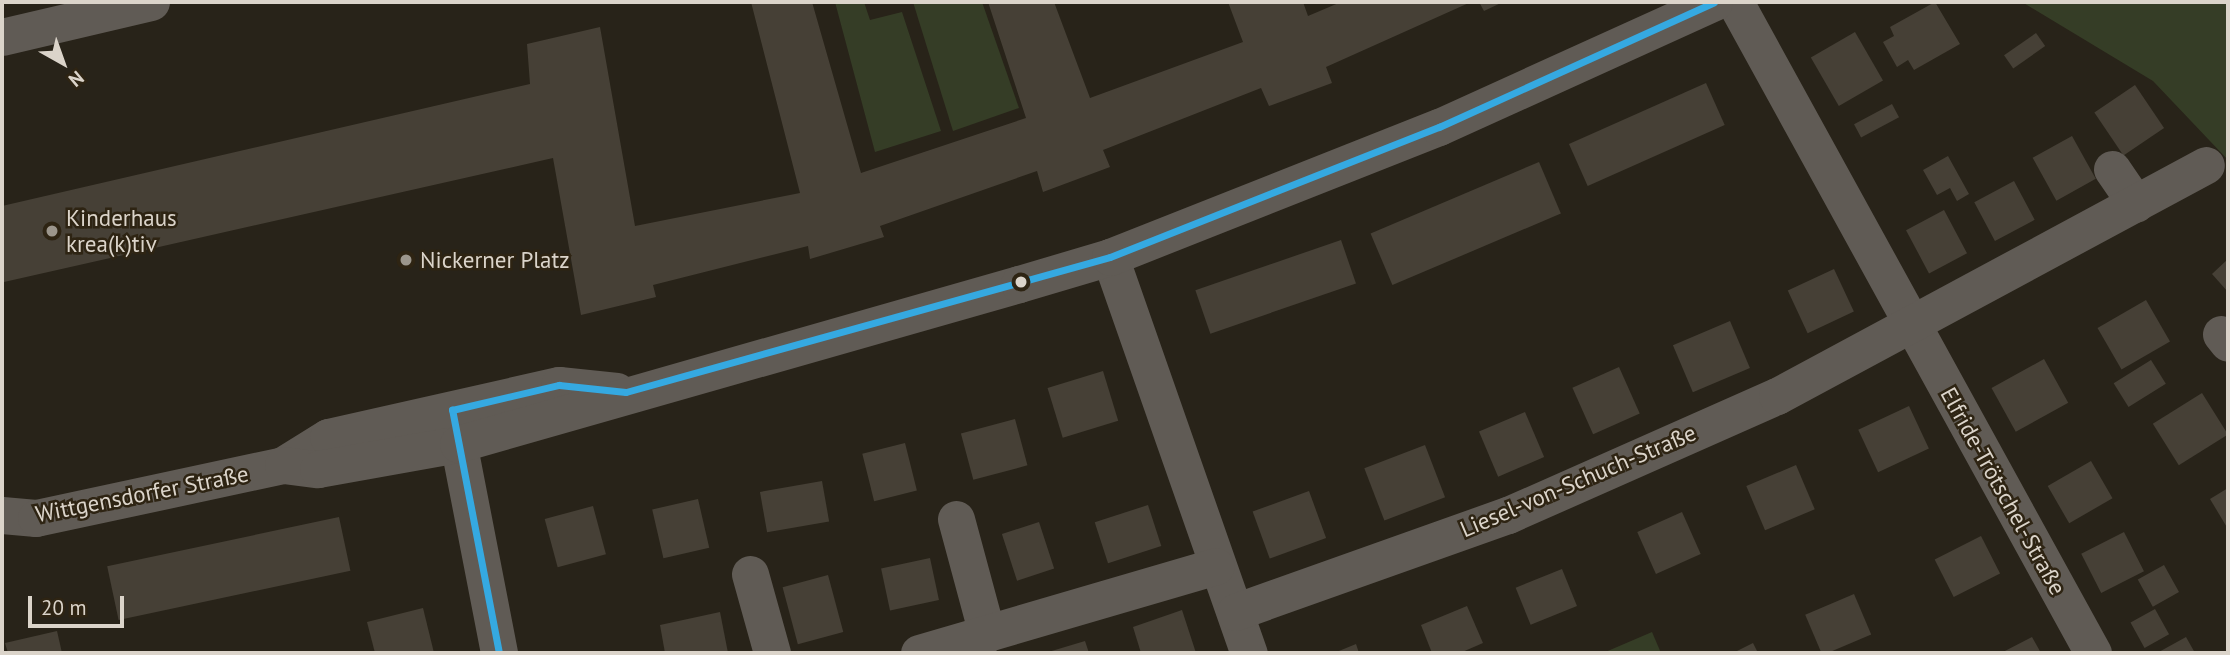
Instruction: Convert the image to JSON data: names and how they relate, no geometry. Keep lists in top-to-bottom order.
{
  "streets": {
    "street": ["Liesel-von-Schuch-Straße", "Elfride-Trötschel-Straße", "Wittgensdorfer Straße"]
  },
  "crossings": [
    ["Liesel-von-Schuch-Straße", "Elfride-Trötschel-Straße"]
  ],
  "places": ["Kinderhaus krea(k)tiv", "Nickerner Platz"],
  "scale_bar": "20 m",
  "north": "bottom right"
}
